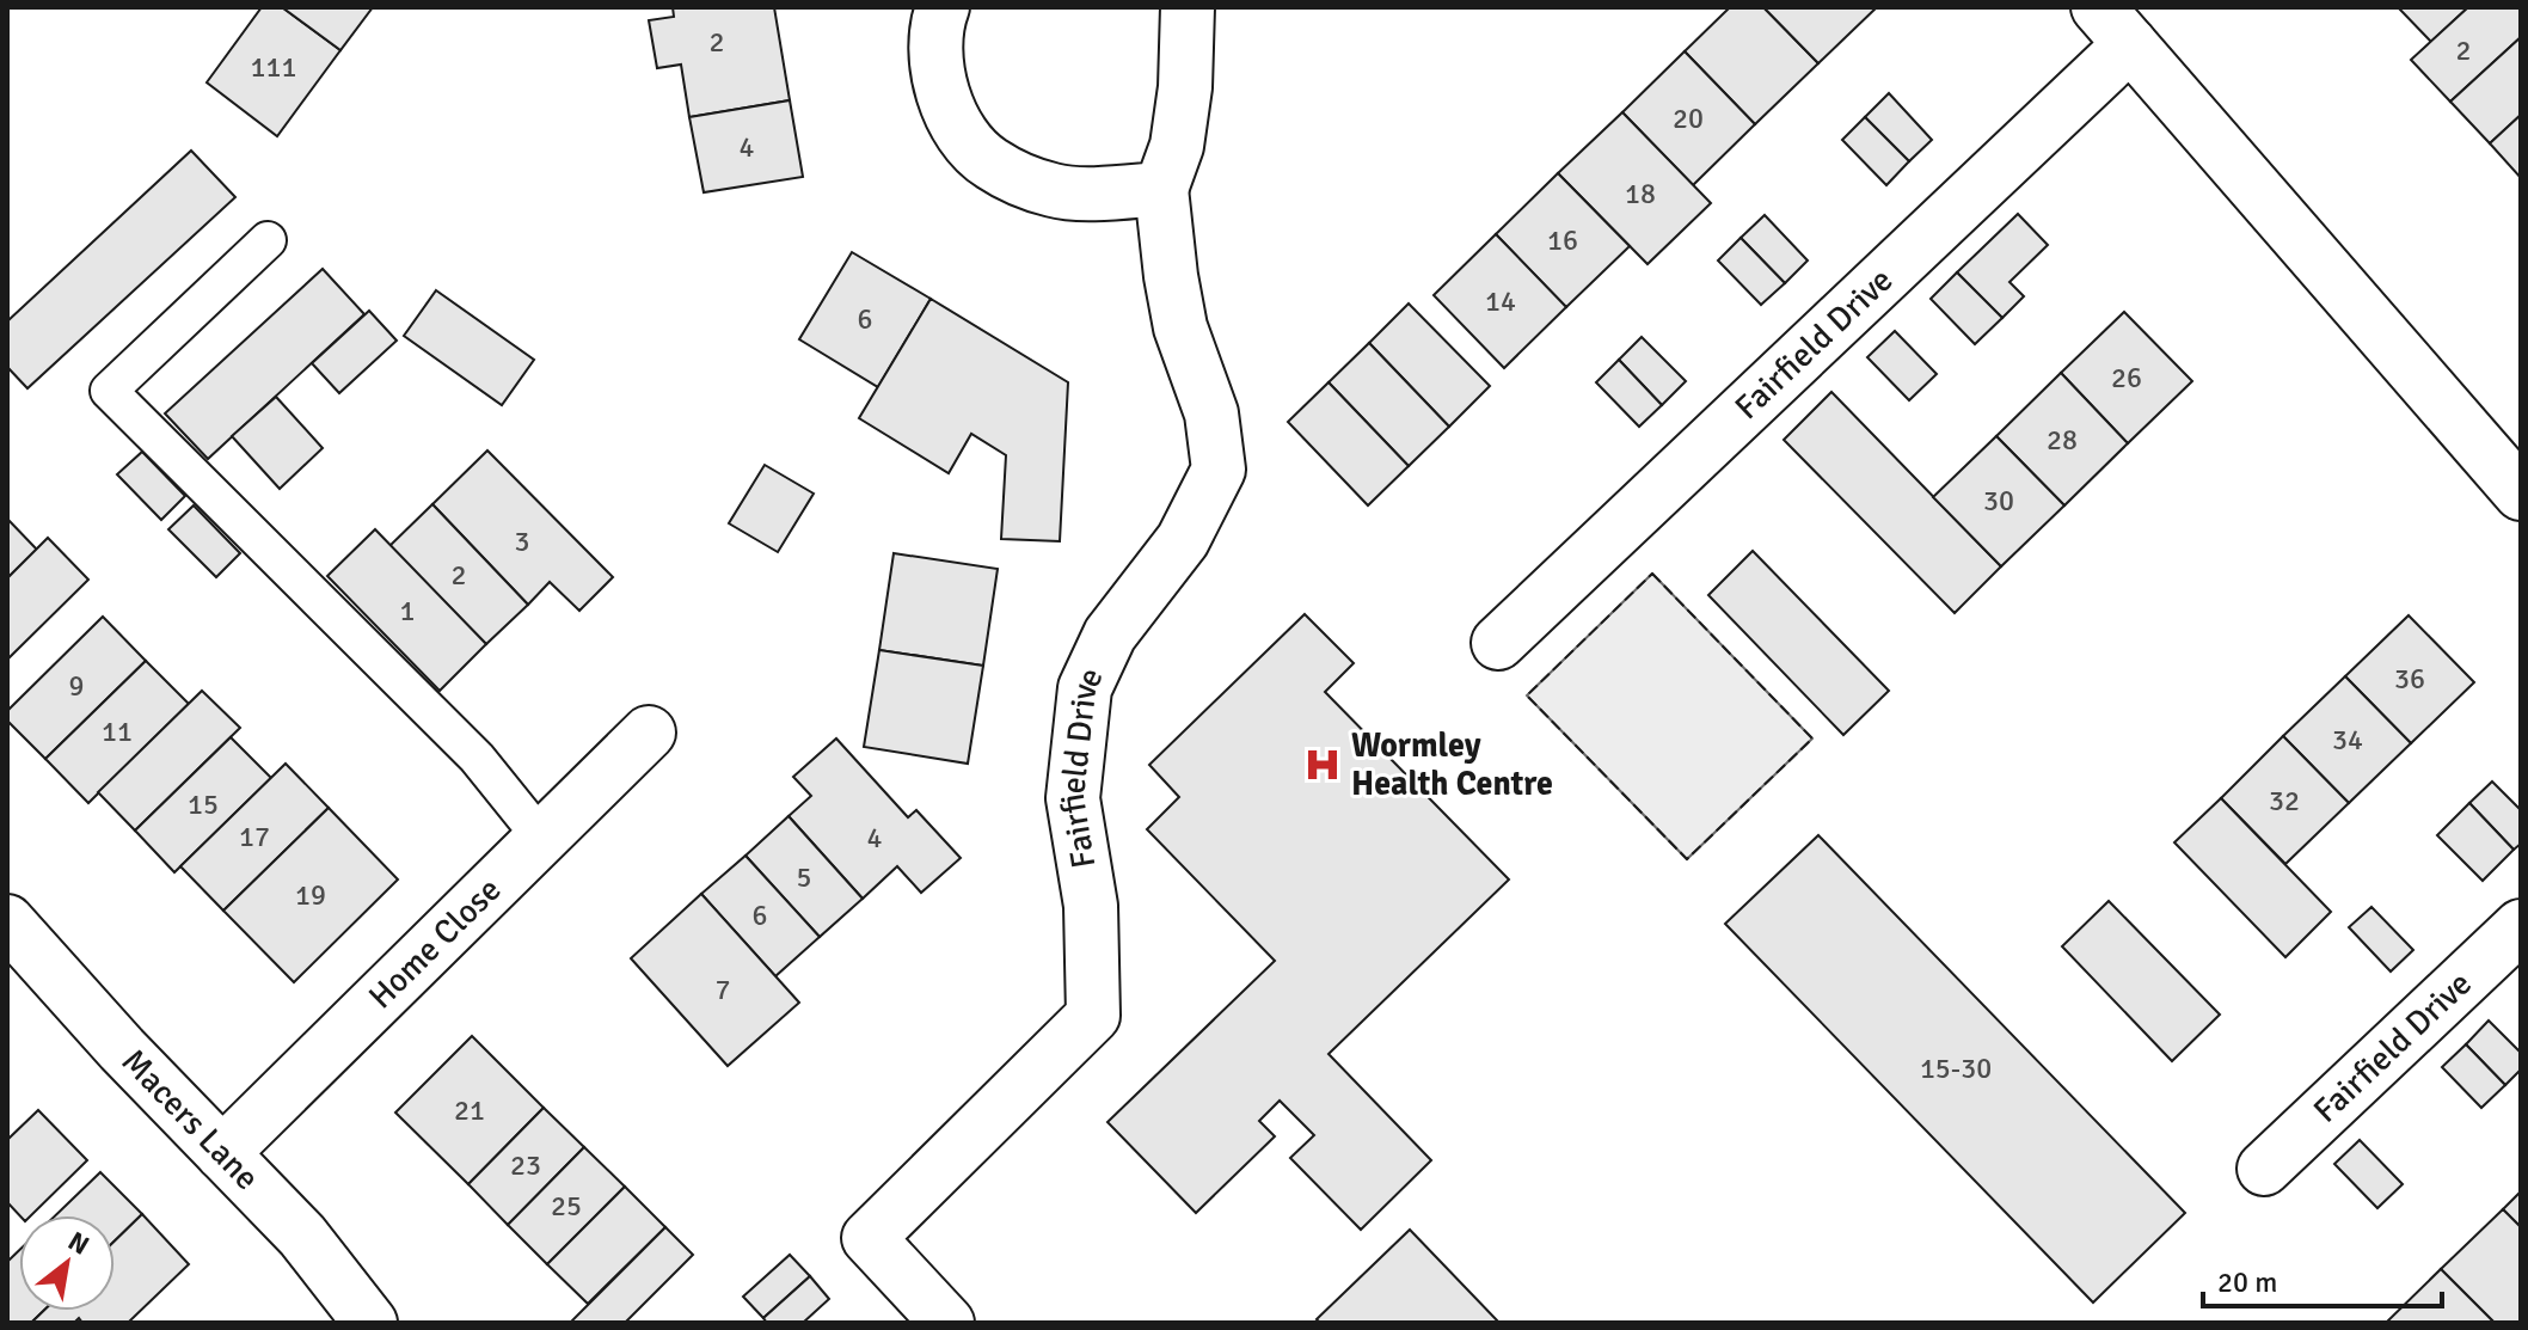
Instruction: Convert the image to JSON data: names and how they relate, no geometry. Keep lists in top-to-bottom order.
{
  "streets": {
    "street": ["Fairfield Drive", "Home Close", "Macers Lane"]
  },
  "crossings": [
    ["Home Close", "Macers Lane"]
  ],
  "places": {
    "hospital": ["Wormley Health Centre"]
  },
  "house_numbers": [
    "2",
    "2",
    "111",
    "20",
    "4",
    "18",
    "16",
    "14",
    "6",
    "26",
    "28",
    "30",
    "3",
    "2",
    "1",
    "36",
    "9",
    "11",
    "34",
    "32",
    "15",
    "17",
    "4",
    "5",
    "19",
    "6",
    "7",
    "15-30",
    "21",
    "23",
    "25"
  ],
  "scale_bar": "20 m",
  "north": "top right"
}
